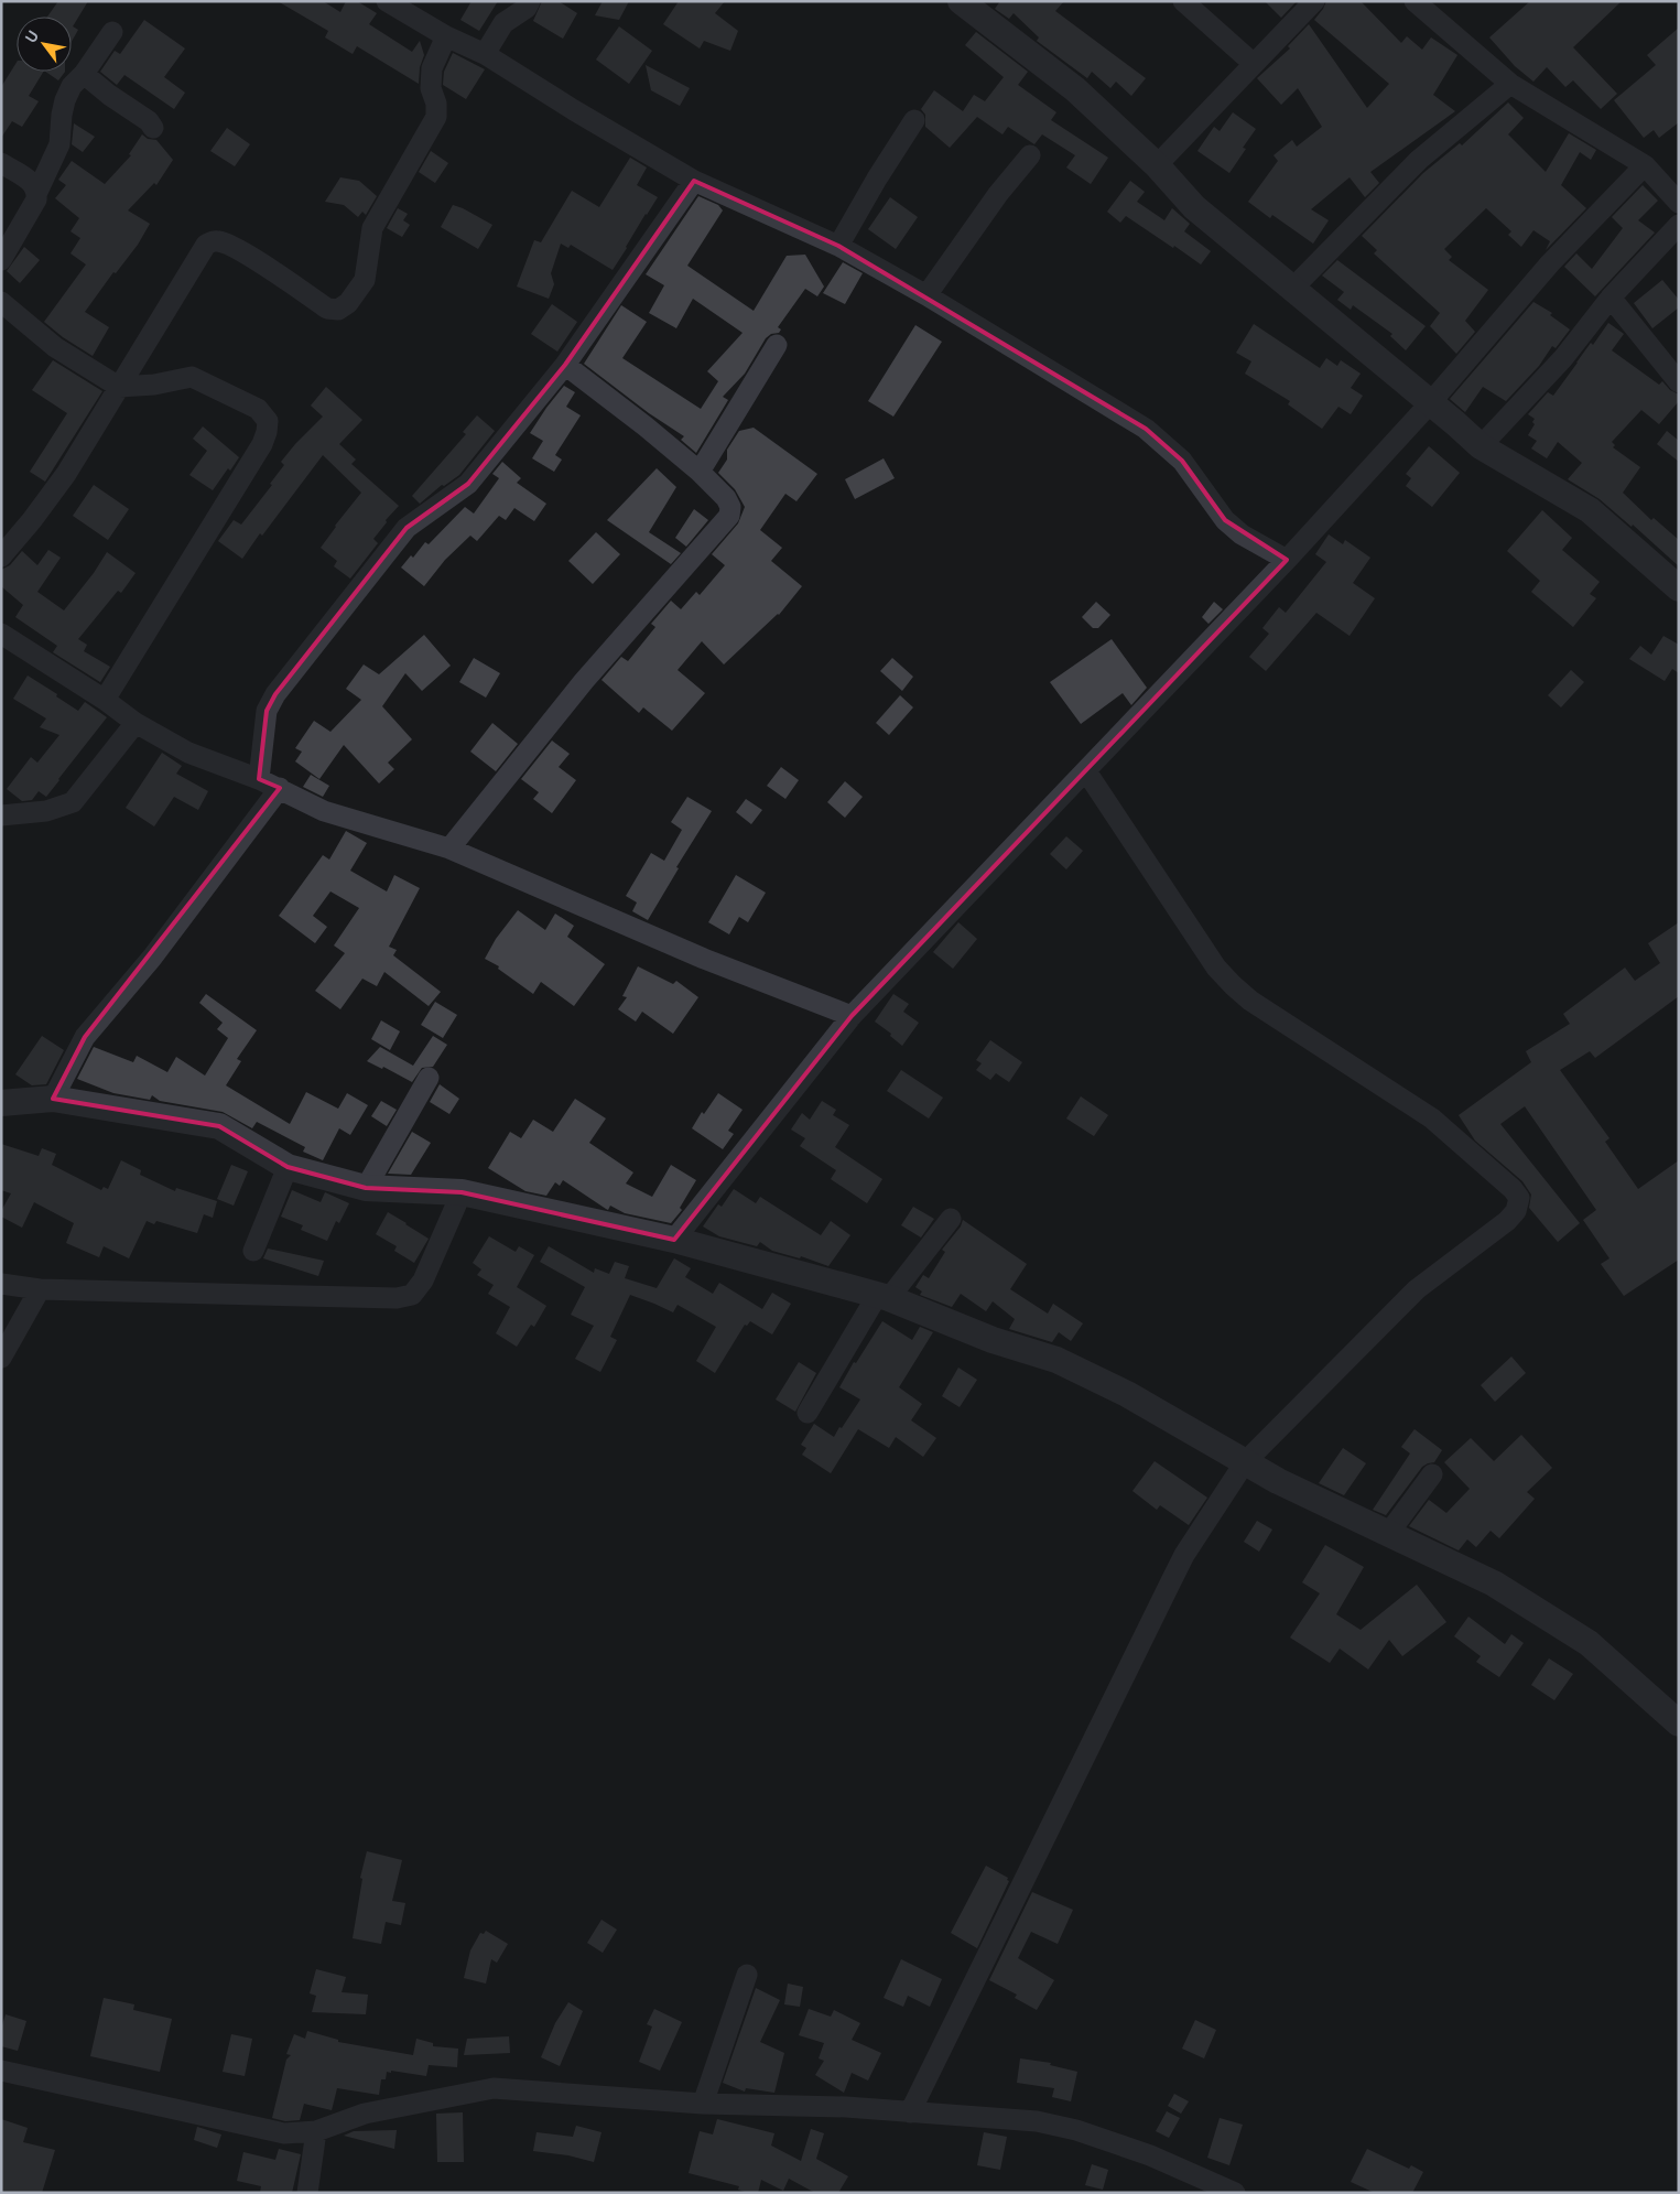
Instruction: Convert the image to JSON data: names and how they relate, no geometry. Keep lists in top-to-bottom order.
{
  "north": "top left"
}
